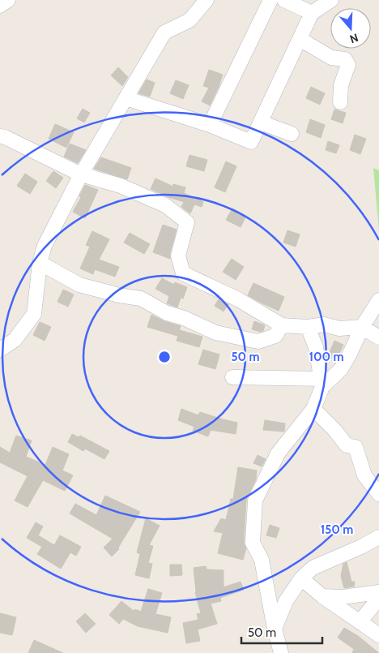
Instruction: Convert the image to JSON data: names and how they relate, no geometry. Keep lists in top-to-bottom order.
{
  "scale_bar": "50 m",
  "north": "bottom",
  "rings": ["50 m", "100 m", "150 m"]
}
